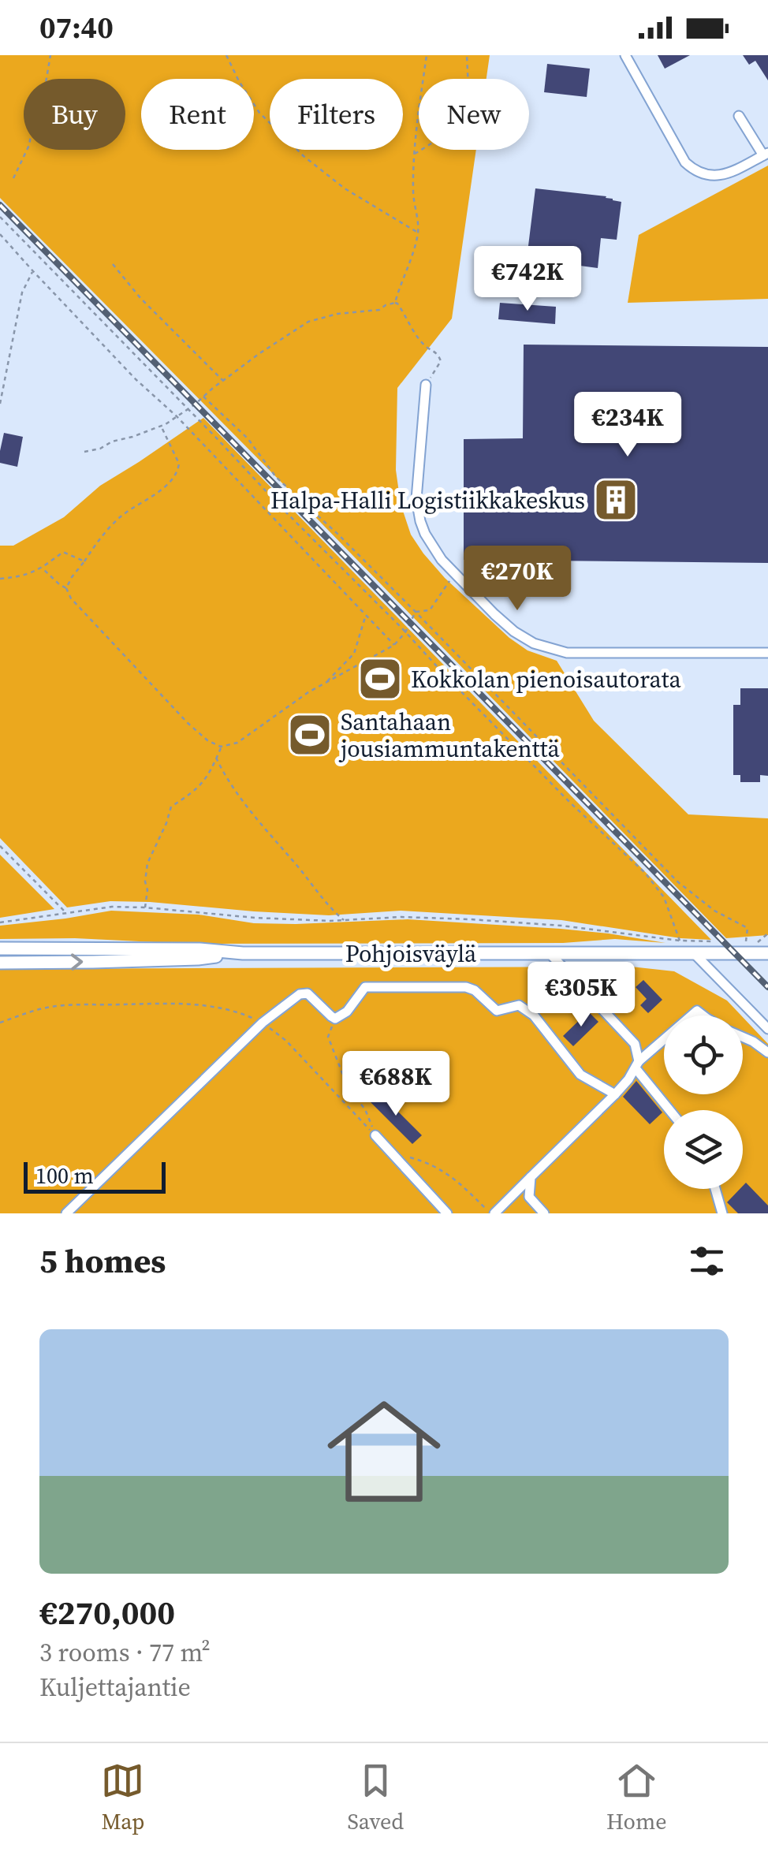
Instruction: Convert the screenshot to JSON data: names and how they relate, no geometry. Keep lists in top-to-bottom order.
{
  "streets": {
    "main road": ["Pohjoisväylä"]
  },
  "places": {
    "building": ["Halpa-Halli Logistiikkakeskus"],
    "sports": ["Kokkolan pienoisautorata", "Santahaan jousiammuntakenttä"]
  },
  "scale_bar": "100 m",
  "page": {
    "status": "07:40",
    "chip": [
      "Buy",
      "Rent",
      "Filters",
      "New"
    ],
    "price": [
      "€742K",
      "€234K",
      "€270K",
      "€305K",
      "€688K"
    ],
    "scale": "100 m",
    "heading": "5 homes",
    "list": [
      {
        "name": "€270,000",
        "note": "3 rooms · 77 m² · Kuljettajantie"
      }
    ],
    "tabs": ["Map", "Saved", "Home"]
  }
}
